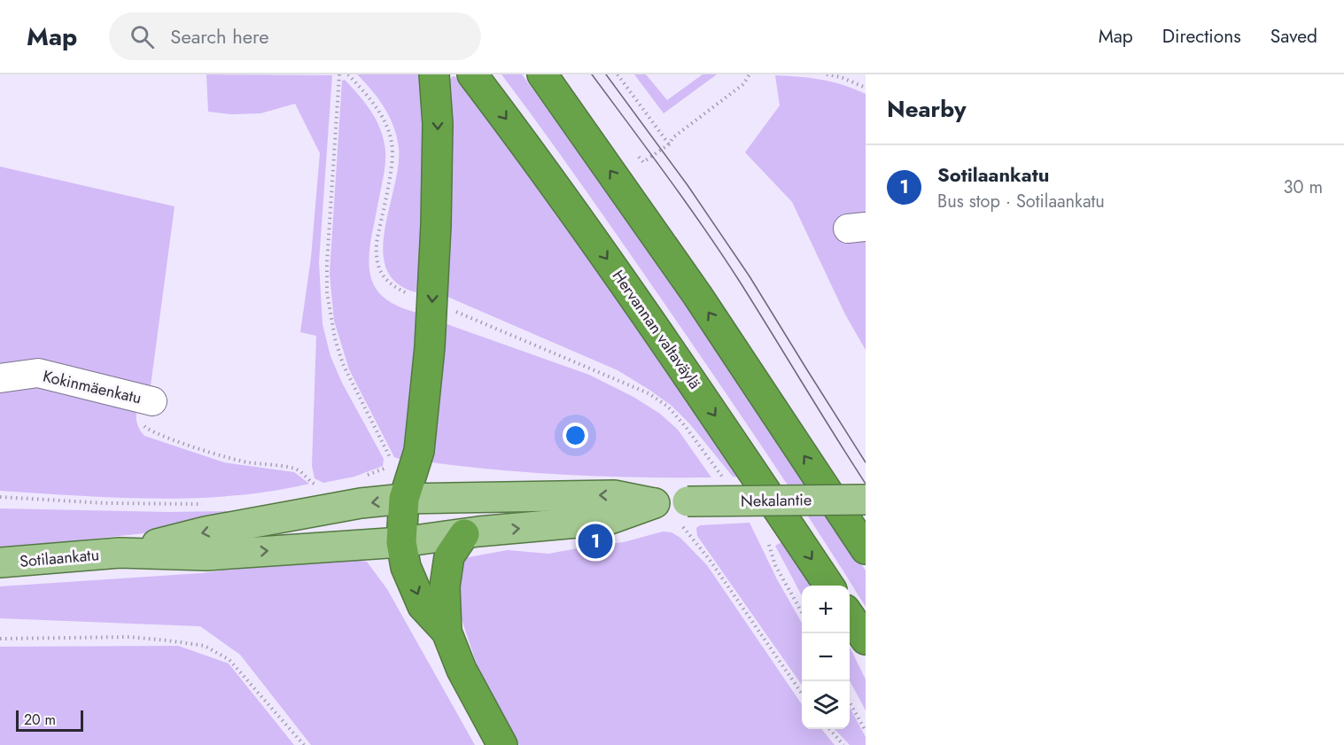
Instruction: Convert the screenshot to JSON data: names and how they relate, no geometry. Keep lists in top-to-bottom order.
{
  "streets": {
    "highway": ["Hervannan valtaväylä"],
    "main road": ["Nekalantie", "Sotilaankatu"],
    "street": ["Kokinmäenkatu"]
  },
  "crossings": [
    ["Nekalantie", "Sotilaankatu"]
  ],
  "scale_bar": "20 m",
  "page": {
    "header": "Map",
    "search": "Search here",
    "nav": ["Map", "Directions", "Saved"],
    "heading": "Nearby",
    "list": [
      {
        "mark": "1",
        "name": "Sotilaankatu",
        "note": "Bus stop · Sotilaankatu",
        "value": "30 m"
      }
    ],
    "pins": "1",
    "map_buttons": ["+", "−"],
    "scale": "20 m"
  }
}
